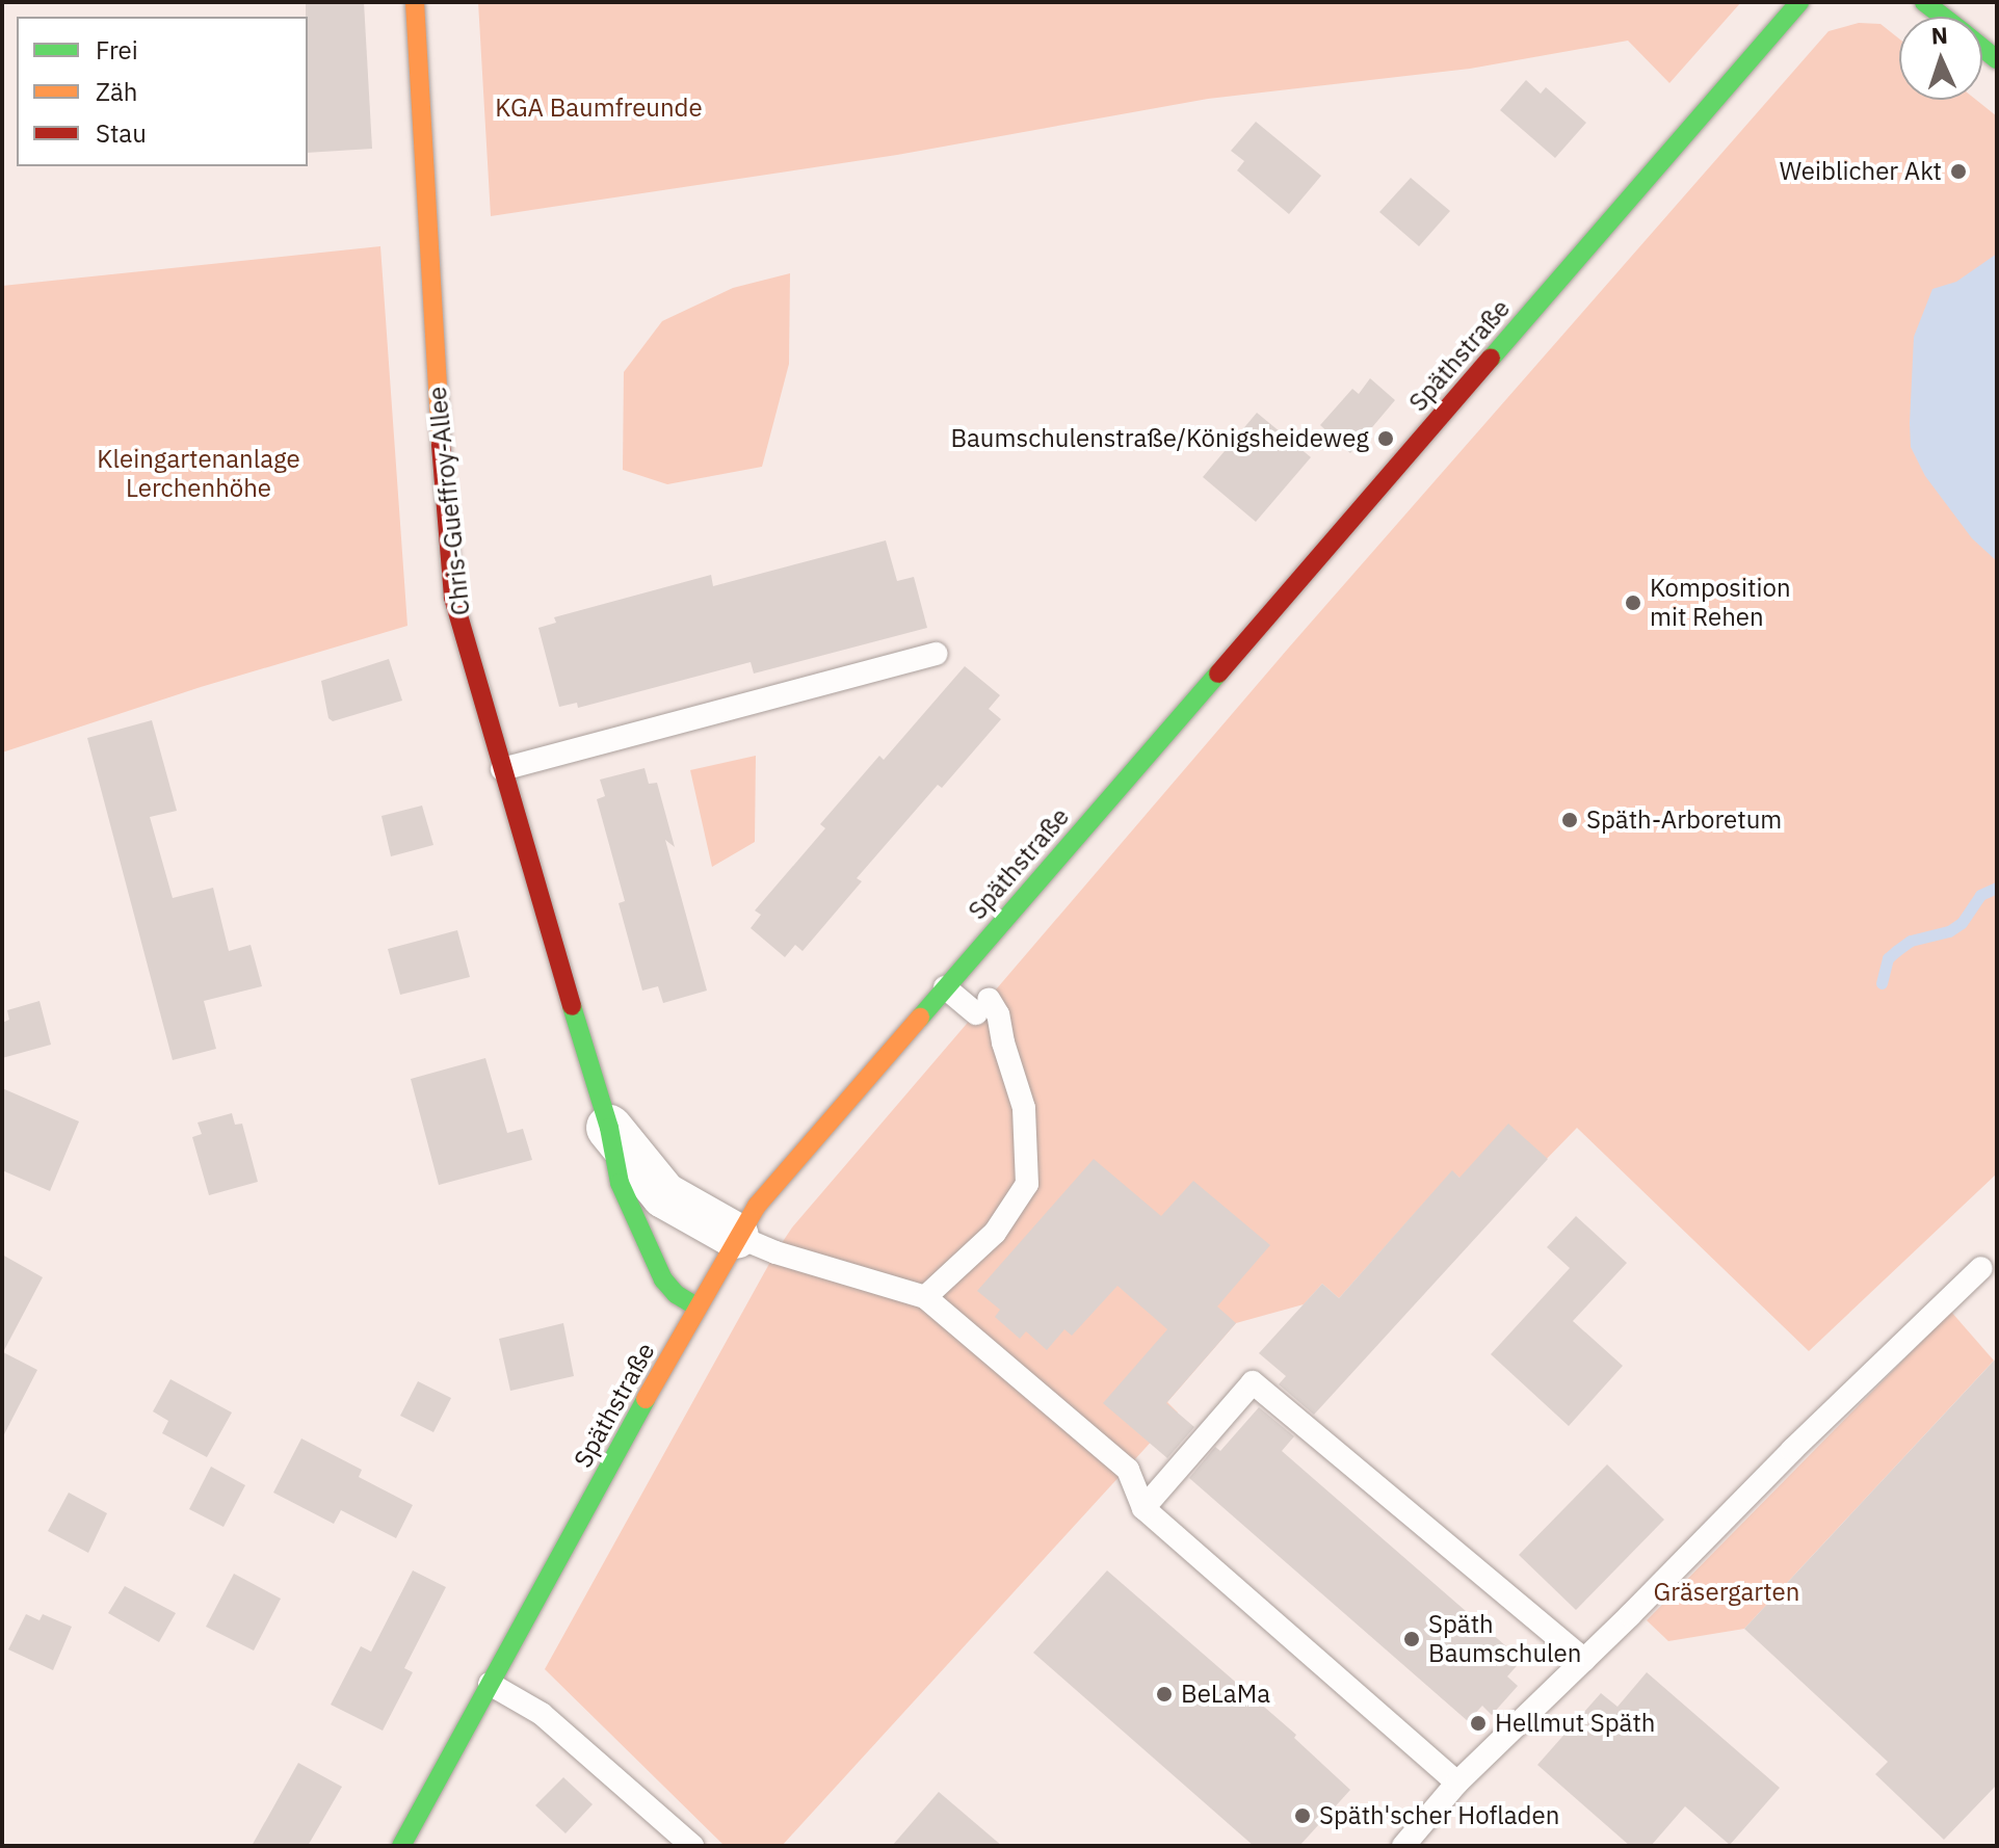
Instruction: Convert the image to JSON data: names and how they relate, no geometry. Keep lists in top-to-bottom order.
{
  "streets": {
    "main road": ["Späthstraße", "Chris-Gueffroy-Allee"]
  },
  "crossings": [
    ["Späthstraße", "Chris-Gueffroy-Allee"]
  ],
  "parks": ["KGA Baumfreunde", "Kleingartenanlage Lerchenhöhe", "Gräsergarten"],
  "places": [
    "Weiblicher Akt",
    "Baumschulenstraße/Königsheideweg",
    "Komposition mit Rehen",
    "Späth-Arboretum",
    "Späth Baumschulen",
    "BeLaMa",
    "Hellmut Späth",
    "Späth'scher Hofladen"
  ],
  "legend": ["Frei", "Zäh", "Stau"],
  "north": "top"
}
